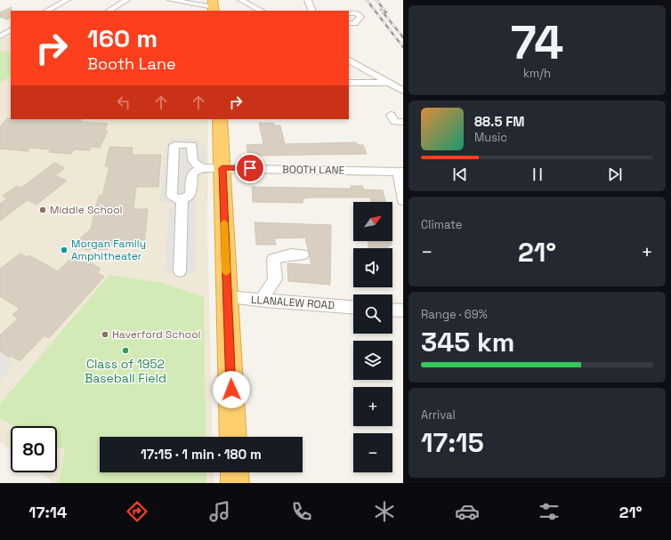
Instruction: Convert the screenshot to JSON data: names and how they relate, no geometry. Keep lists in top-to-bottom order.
{
  "streets": {
    "street": ["BOOTH LANE", "LLANALEW ROAD"]
  },
  "places": [
    "Middle School",
    "Morgan Family Amphitheater",
    "Haverford School",
    "Class of 1952 Baseball Field"
  ],
  "north": "top right",
  "page": {
    "tile": [
      ["74", "km/h"],
      "Climate",
      ["Range · 69%", "345 km"],
      ["Arrival", "17:15"]
    ],
    "turn": ["160 m", "Booth Lane"],
    "song": ["88.5 FM", "Music"],
    "map_buttons": ["+", "−"],
    "heat": ["−", "21°", "+"],
    "limit": "80",
    "trip": "17:15 · 1 min · 180 m",
    "tabs": ["17:14", "21°"]
  }
}
